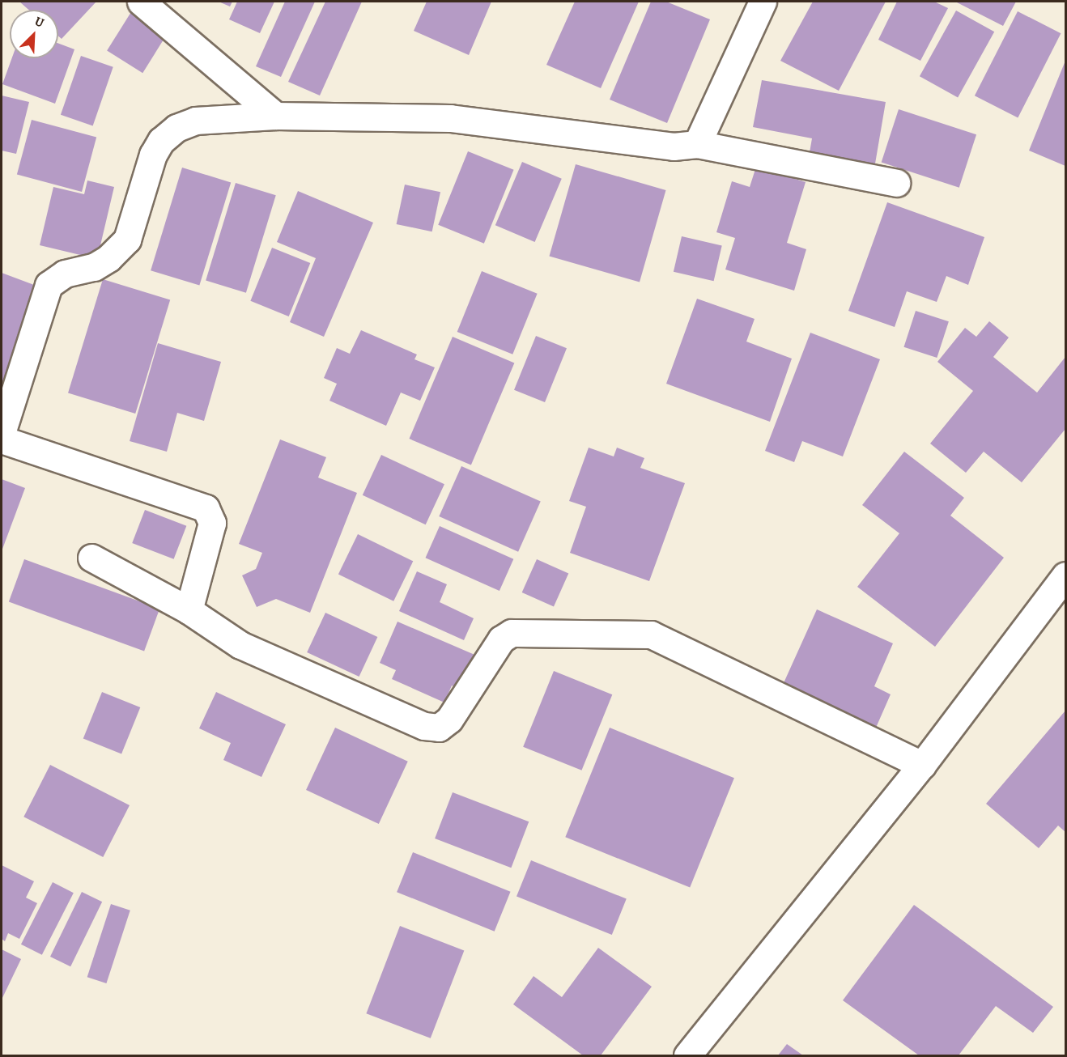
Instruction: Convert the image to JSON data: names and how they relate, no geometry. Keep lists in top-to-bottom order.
{
  "north": "top right"
}
